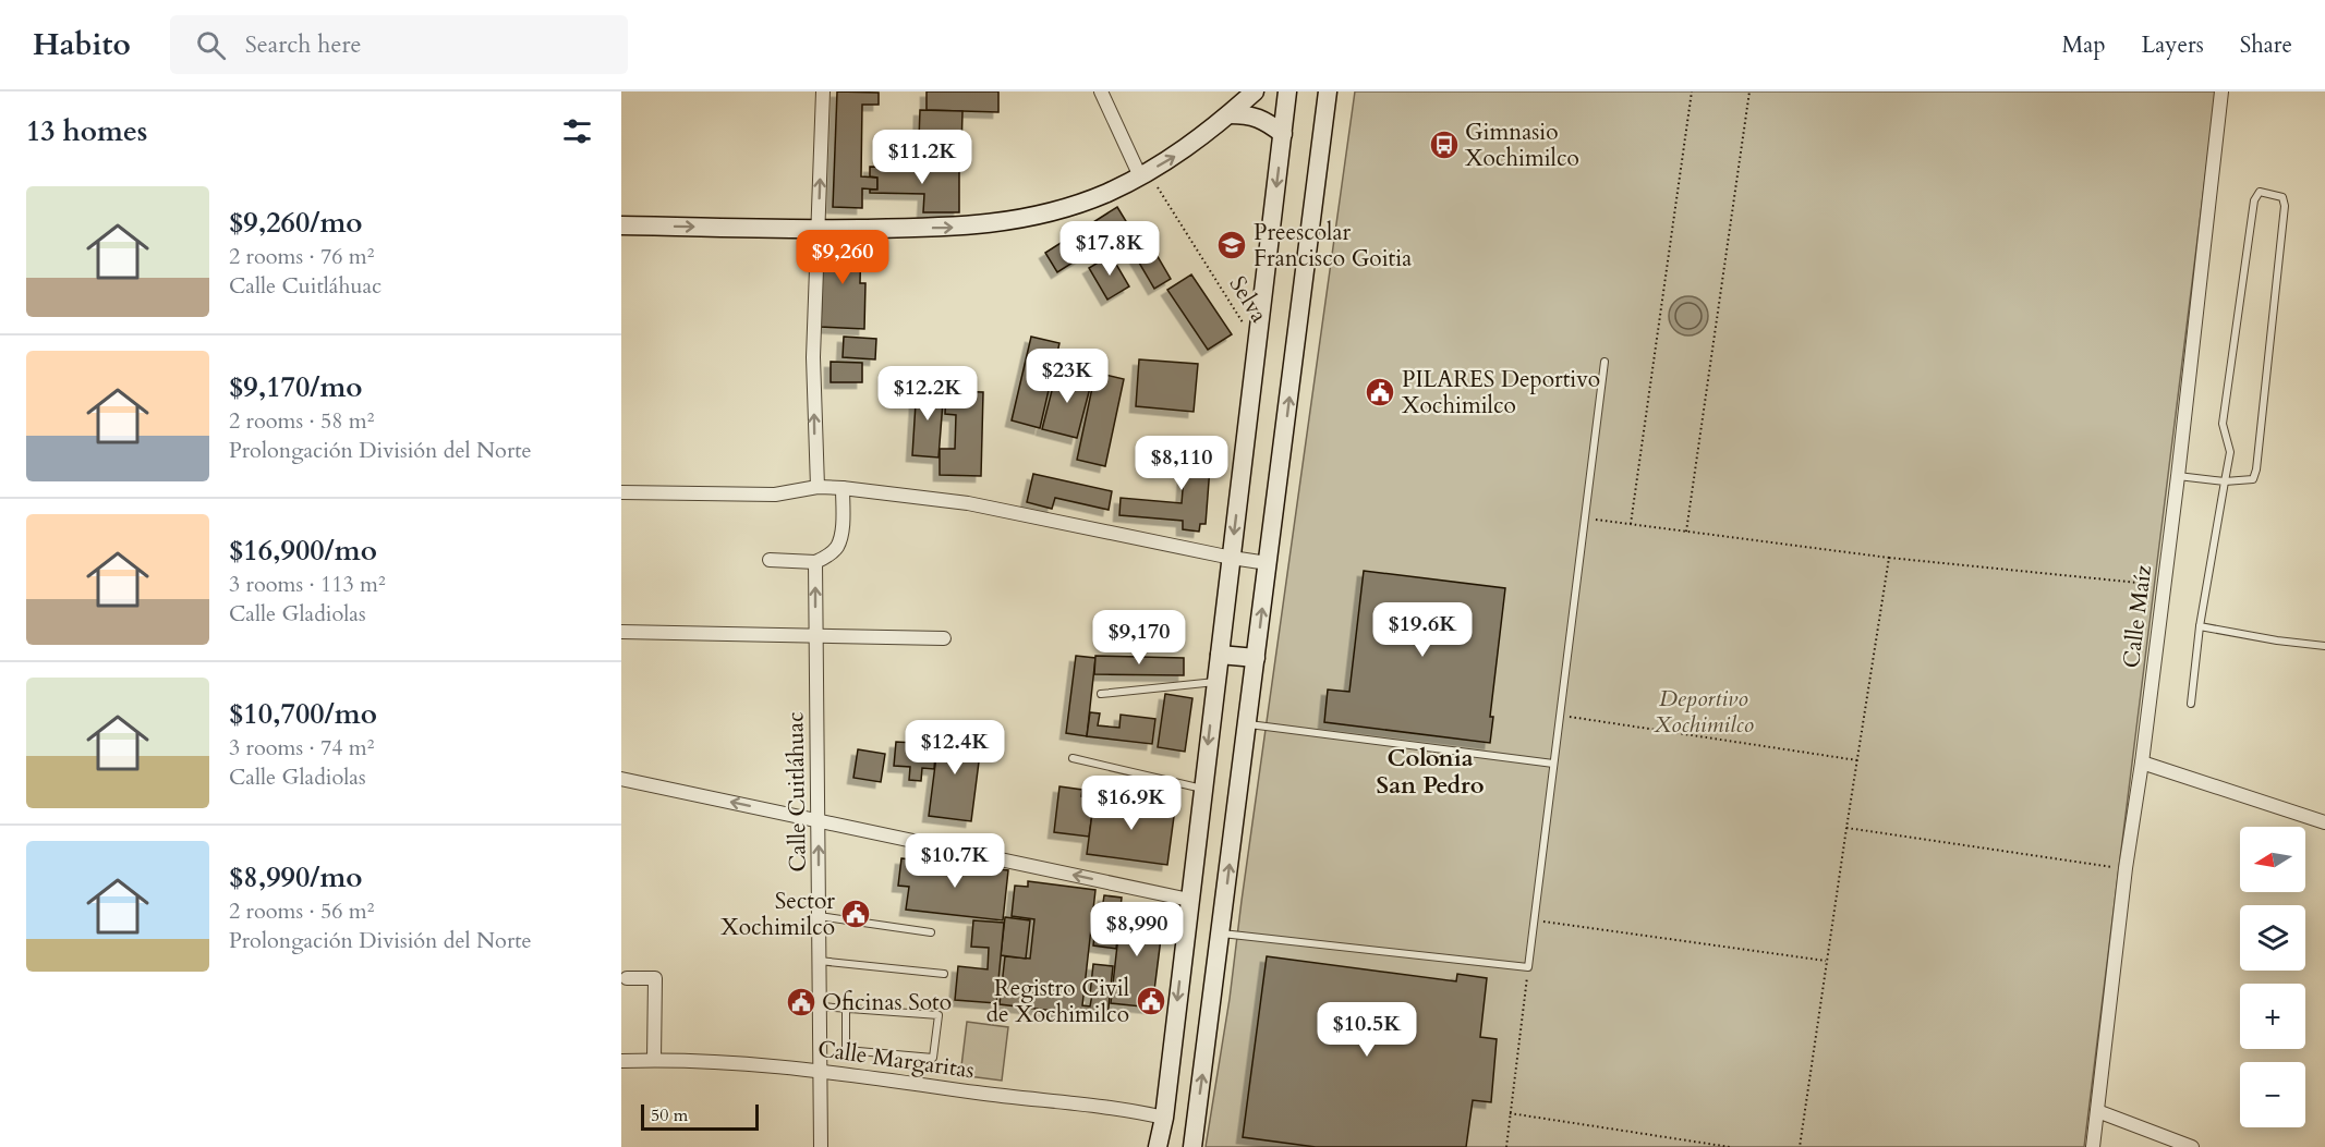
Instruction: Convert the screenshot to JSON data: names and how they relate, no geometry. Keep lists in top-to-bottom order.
{
  "streets": {
    "street": ["Calle Maíz", "Calle Cuitláhuac", "Calle Margaritas"],
    "path": ["Selva"]
  },
  "crossings": [
    ["Calle Cuitláhuac", "Calle Margaritas"]
  ],
  "districts": ["Colonia San Pedro"],
  "parks": ["Deportivo Xochimilco"],
  "places": {
    "bus stop": ["Gimnasio Xochimilco"],
    "school or university": ["Preescolar Francisco Goitia"],
    "public building": [
      "PILARES Deportivo Xochimilco",
      "Sector Xochimilco",
      "Registro Civil de Xochimilco",
      "Oficinas Soto"
    ]
  },
  "scale_bar": "50 m",
  "north": "left",
  "page": {
    "header": "Habito",
    "search": "Search here",
    "nav": ["Map", "Layers", "Share"],
    "heading": "13 homes",
    "price": [
      "$11.2K",
      "$17.8K",
      "$9,260",
      "$23K",
      "$12.2K",
      "$8,110",
      "$19.6K",
      "$9,170",
      "$12.4K",
      "$16.9K",
      "$10.7K",
      "$8,990",
      "$10.5K"
    ],
    "list": [
      {
        "name": "$9,260/mo",
        "note": "2 rooms · 76 m² · Calle Cuitláhuac"
      },
      {
        "name": "$9,170/mo",
        "note": "2 rooms · 58 m² · Prolongación División del Norte"
      },
      {
        "name": "$16,900/mo",
        "note": "3 rooms · 113 m² · Calle Gladiolas"
      },
      {
        "name": "$10,700/mo",
        "note": "3 rooms · 74 m² · Calle Gladiolas"
      },
      {
        "name": "$8,990/mo",
        "note": "2 rooms · 56 m² · Prolongación División del Norte"
      }
    ],
    "map_buttons": ["+", "−"],
    "scale": "50 m"
  }
}
